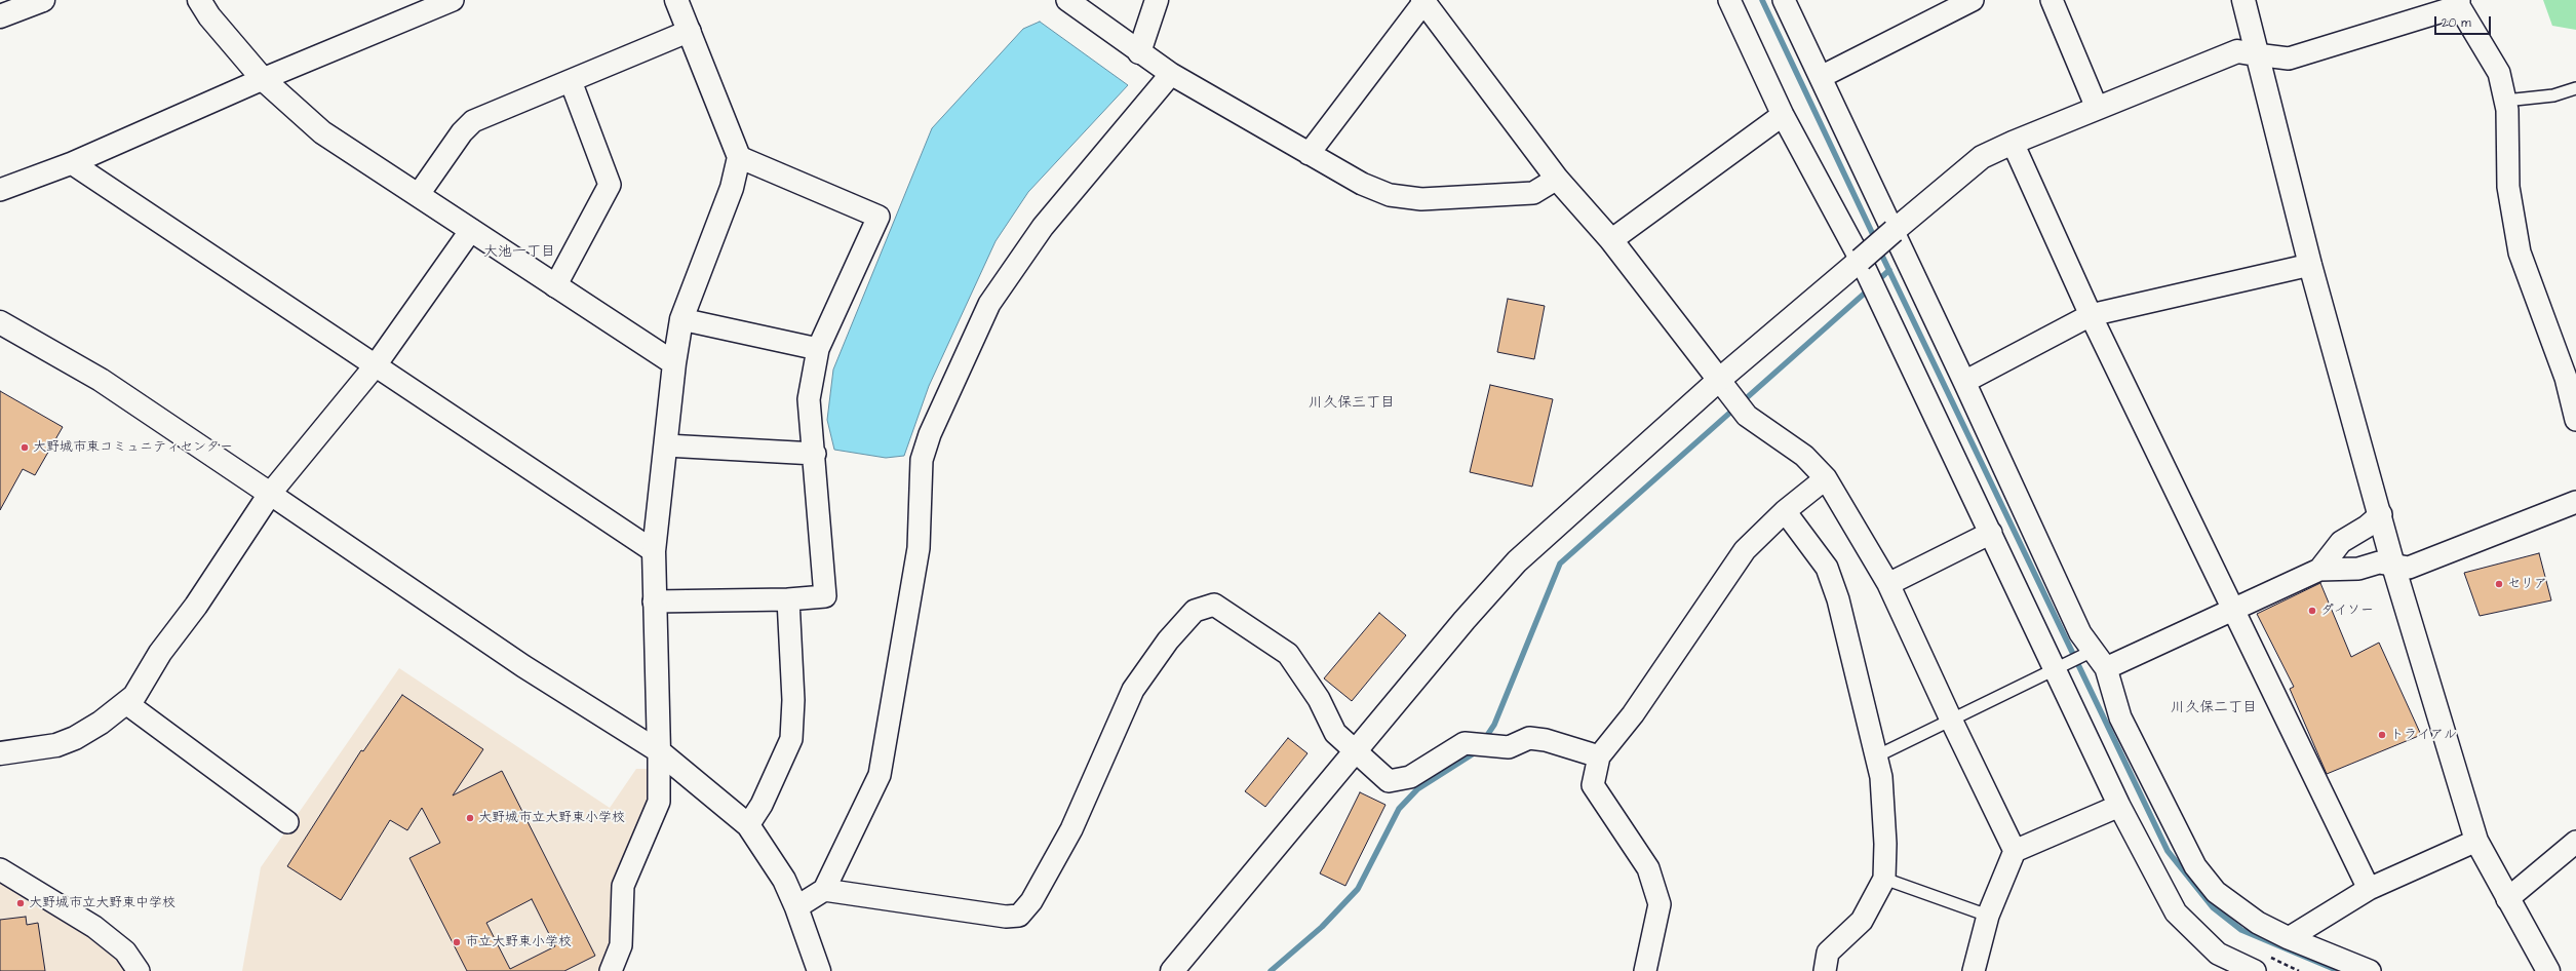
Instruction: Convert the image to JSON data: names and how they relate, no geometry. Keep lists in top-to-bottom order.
{
  "districts": ["大池一丁目", "川久保三丁目", "川久保二丁目"],
  "places": [
    "大野城市東コミュニティセンター",
    "セリア",
    "ダイソー",
    "トライアル",
    "大野城市立大野東小学校",
    "大野城市立大野東中学校",
    "市立大野東小学校"
  ],
  "scale_bar": "20 m"
}
